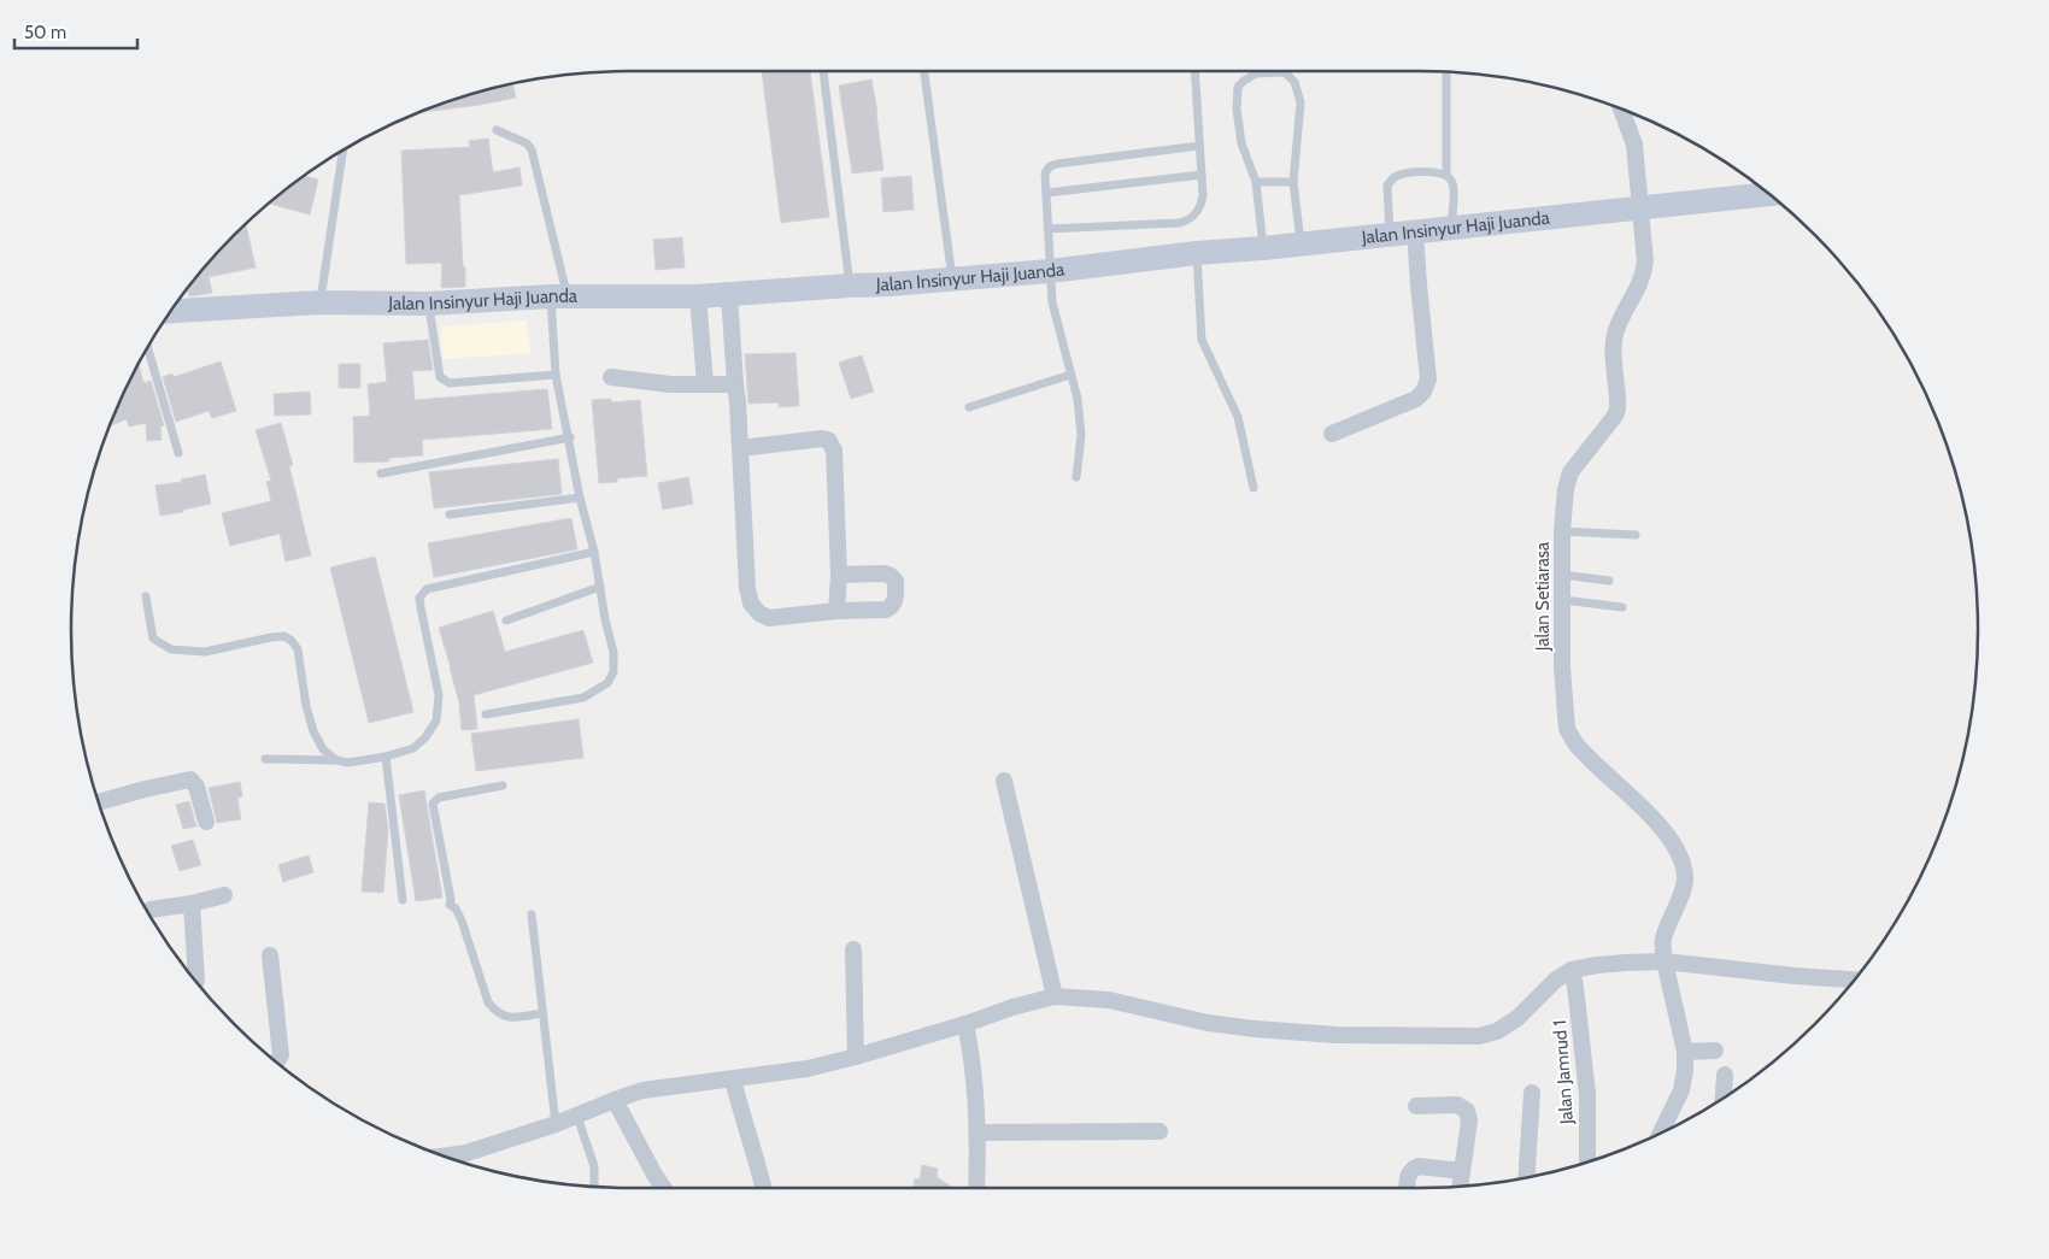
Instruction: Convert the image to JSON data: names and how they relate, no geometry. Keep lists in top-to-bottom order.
{
  "streets": {
    "main road": ["Jalan Insinyur Haji Juanda"],
    "street": ["Jalan Setiarasa", "Jalan Jamrud 1"]
  },
  "crossings": [
    ["Jalan Insinyur Haji Juanda", "Jalan Setiarasa"]
  ],
  "scale_bar": "50 m"
}
